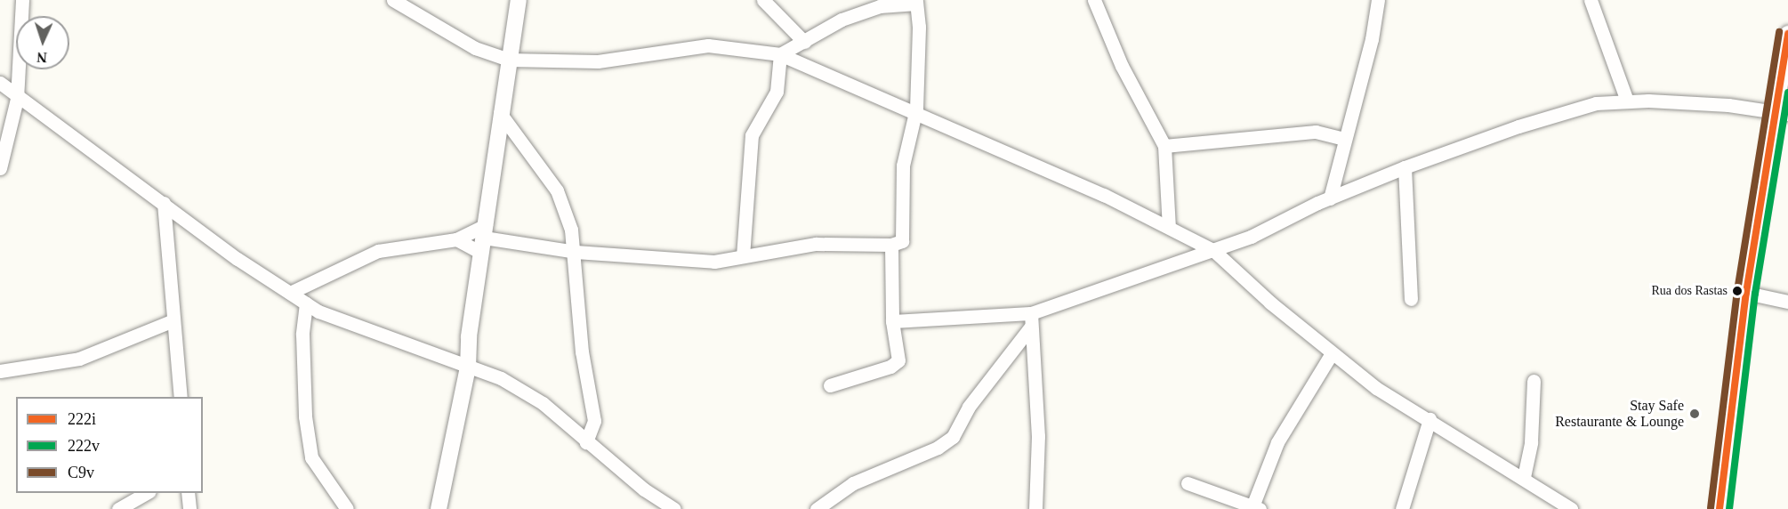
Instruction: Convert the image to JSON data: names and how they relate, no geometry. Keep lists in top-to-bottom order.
{
  "places": ["Rua dos Rastas", "Stay Safe Restaurante & Lounge"],
  "lines": ["transit line C9v", "transit line 222i", "transit line 222v"],
  "legend": ["222i", "222v", "C9v"],
  "north": "bottom"
}
